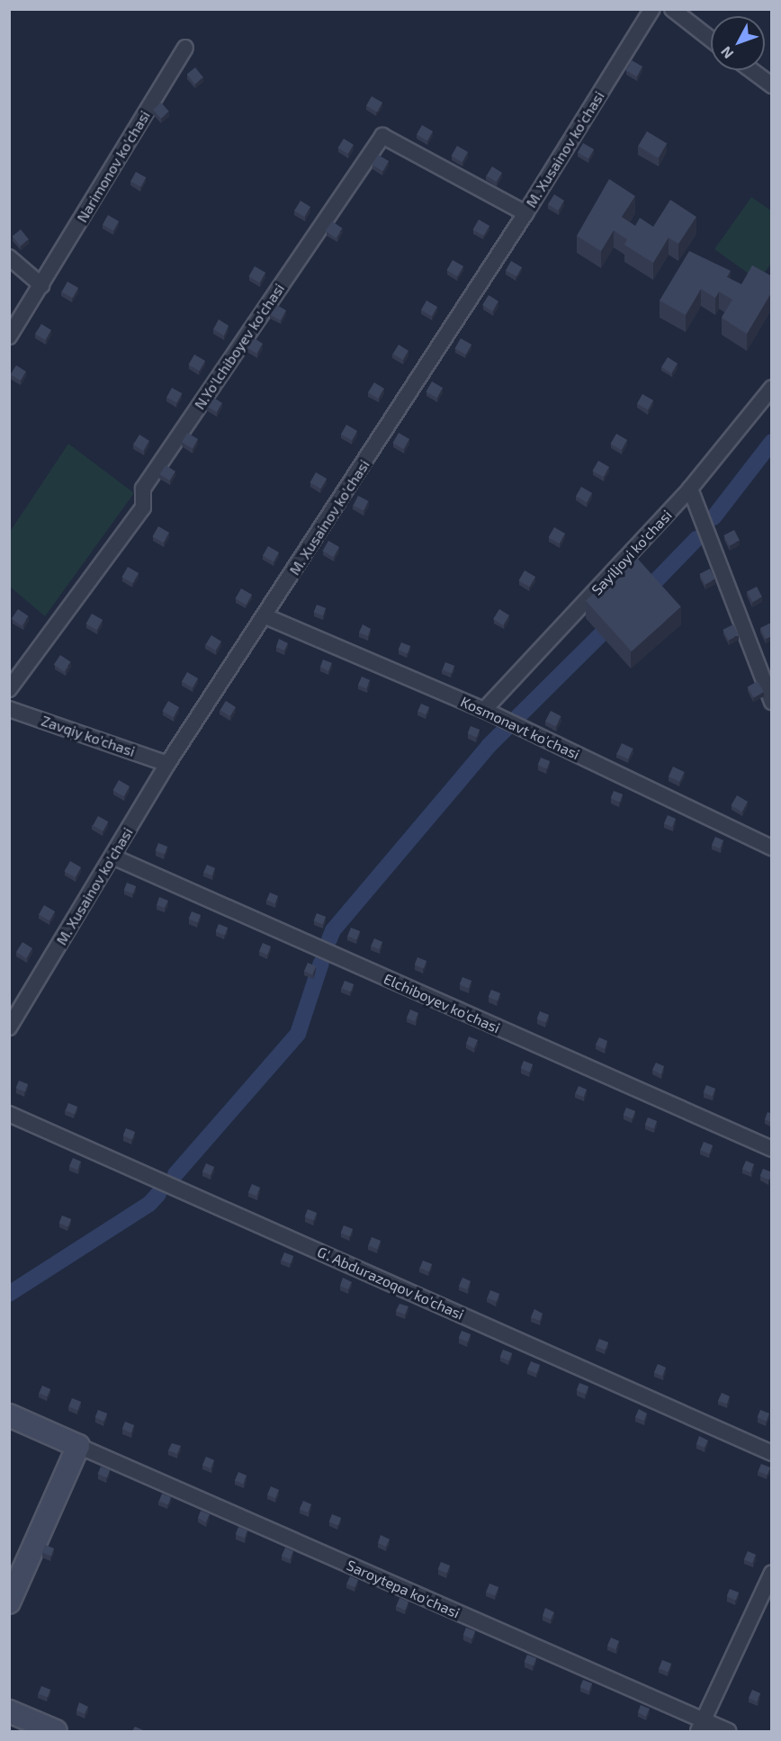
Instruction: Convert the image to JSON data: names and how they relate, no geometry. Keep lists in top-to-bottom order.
{
  "streets": {
    "street": [
      "M. Xusainov ko'chasi",
      "Narimonov ko'chasi",
      "N.Yo'lchiboyev ko'chasi",
      "Sayiljoyi ko'chasi",
      "Kosmonavt ko'chasi",
      "Zavqiy ko'chasi",
      "Elchiboyev ko'chasi",
      "G'. Abdurazoqov ko'chasi",
      "Saroytepa ko'chasi"
    ]
  },
  "crossings": [
    ["M. Xusainov ko'chasi", "N.Yo'lchiboyev ko'chasi"],
    ["M. Xusainov ko'chasi", "Kosmonavt ko'chasi"],
    ["M. Xusainov ko'chasi", "Zavqiy ko'chasi"],
    ["M. Xusainov ko'chasi", "Elchiboyev ko'chasi"],
    ["Sayiljoyi ko'chasi", "Kosmonavt ko'chasi"]
  ],
  "north": "bottom left"
}
